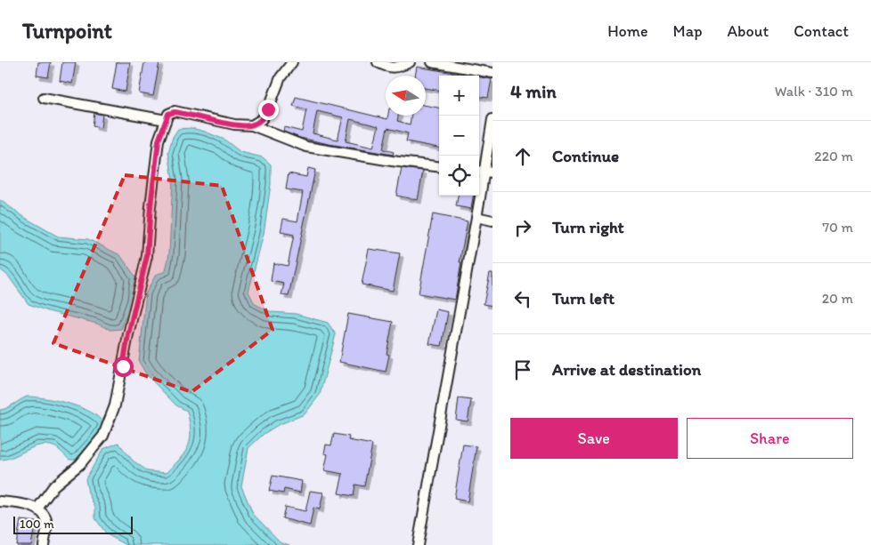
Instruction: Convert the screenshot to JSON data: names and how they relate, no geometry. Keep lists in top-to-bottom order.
{
  "scale_bar": "100 m",
  "north": "left",
  "page": {
    "header": "Turnpoint",
    "nav": [
      "Home",
      "Map",
      "About",
      "Contact"
    ],
    "heading": ["4 min", "Walk · 310 m"],
    "map_buttons": ["+", "−"],
    "list": [
      ["Continue", "220 m"],
      ["Turn right", "70 m"],
      ["Turn left", "20 m"],
      "Arrive at destination"
    ],
    "buttons": ["Save", "Share"],
    "scale": "100 m"
  }
}
